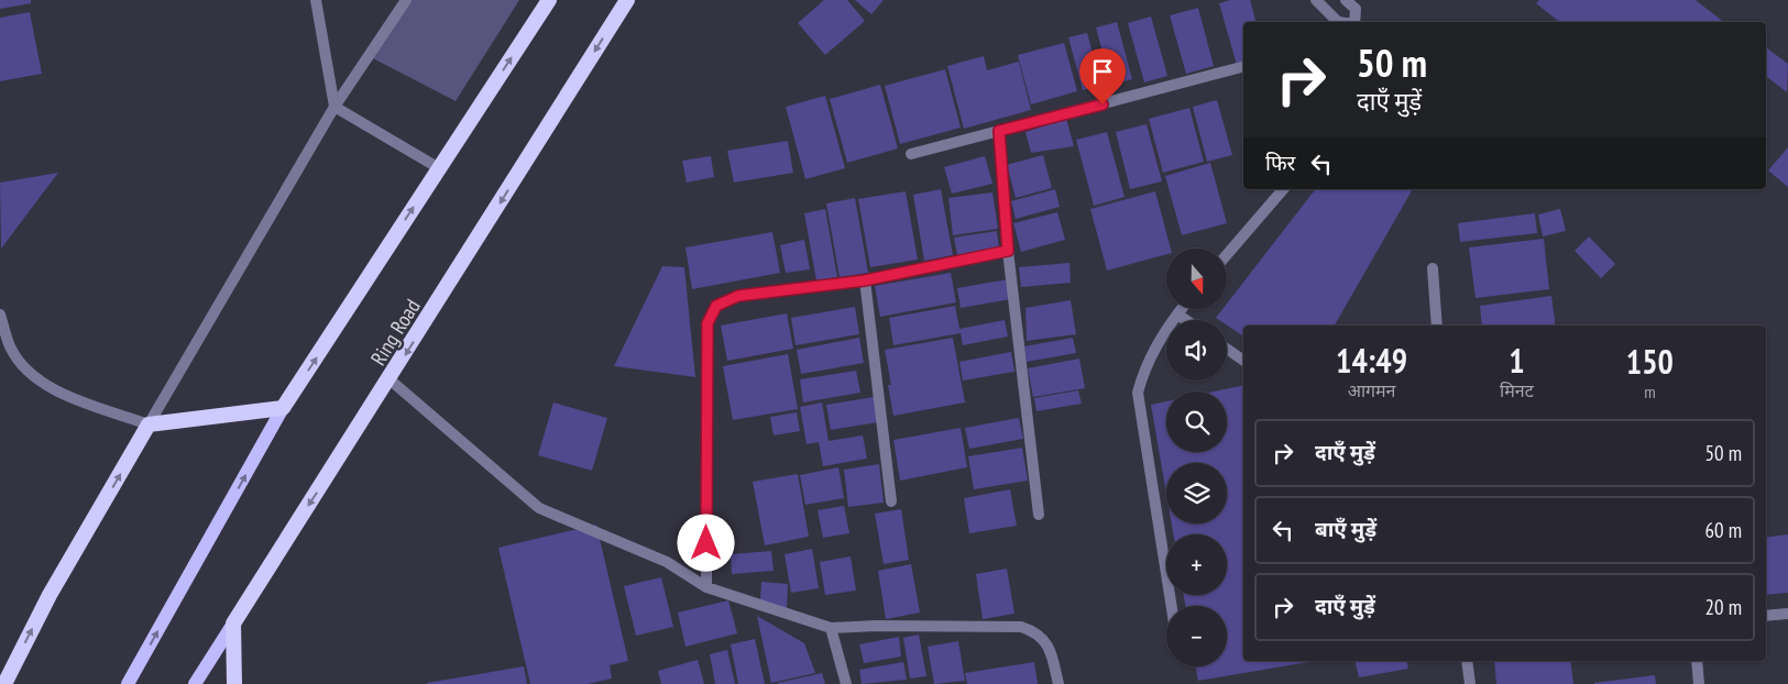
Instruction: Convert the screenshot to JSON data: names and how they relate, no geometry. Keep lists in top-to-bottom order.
{
  "streets": {
    "highway": ["Ring Road"]
  },
  "north": "bottom",
  "page": {
    "turn": ["50 m", "दाएँ मुड़ें"],
    "then": "फिर",
    "map_buttons": ["+", "−"],
    "eta": [
      "14:49",
      "आगमन",
      "1",
      "मिनट",
      "150",
      "m"
    ],
    "list": [
      {
        "name": "दाएँ मुड़ें",
        "value": "50 m"
      },
      {
        "name": "बाएँ मुड़ें",
        "value": "60 m"
      },
      {
        "name": "दाएँ मुड़ें",
        "value": "20 m"
      }
    ]
  }
}
